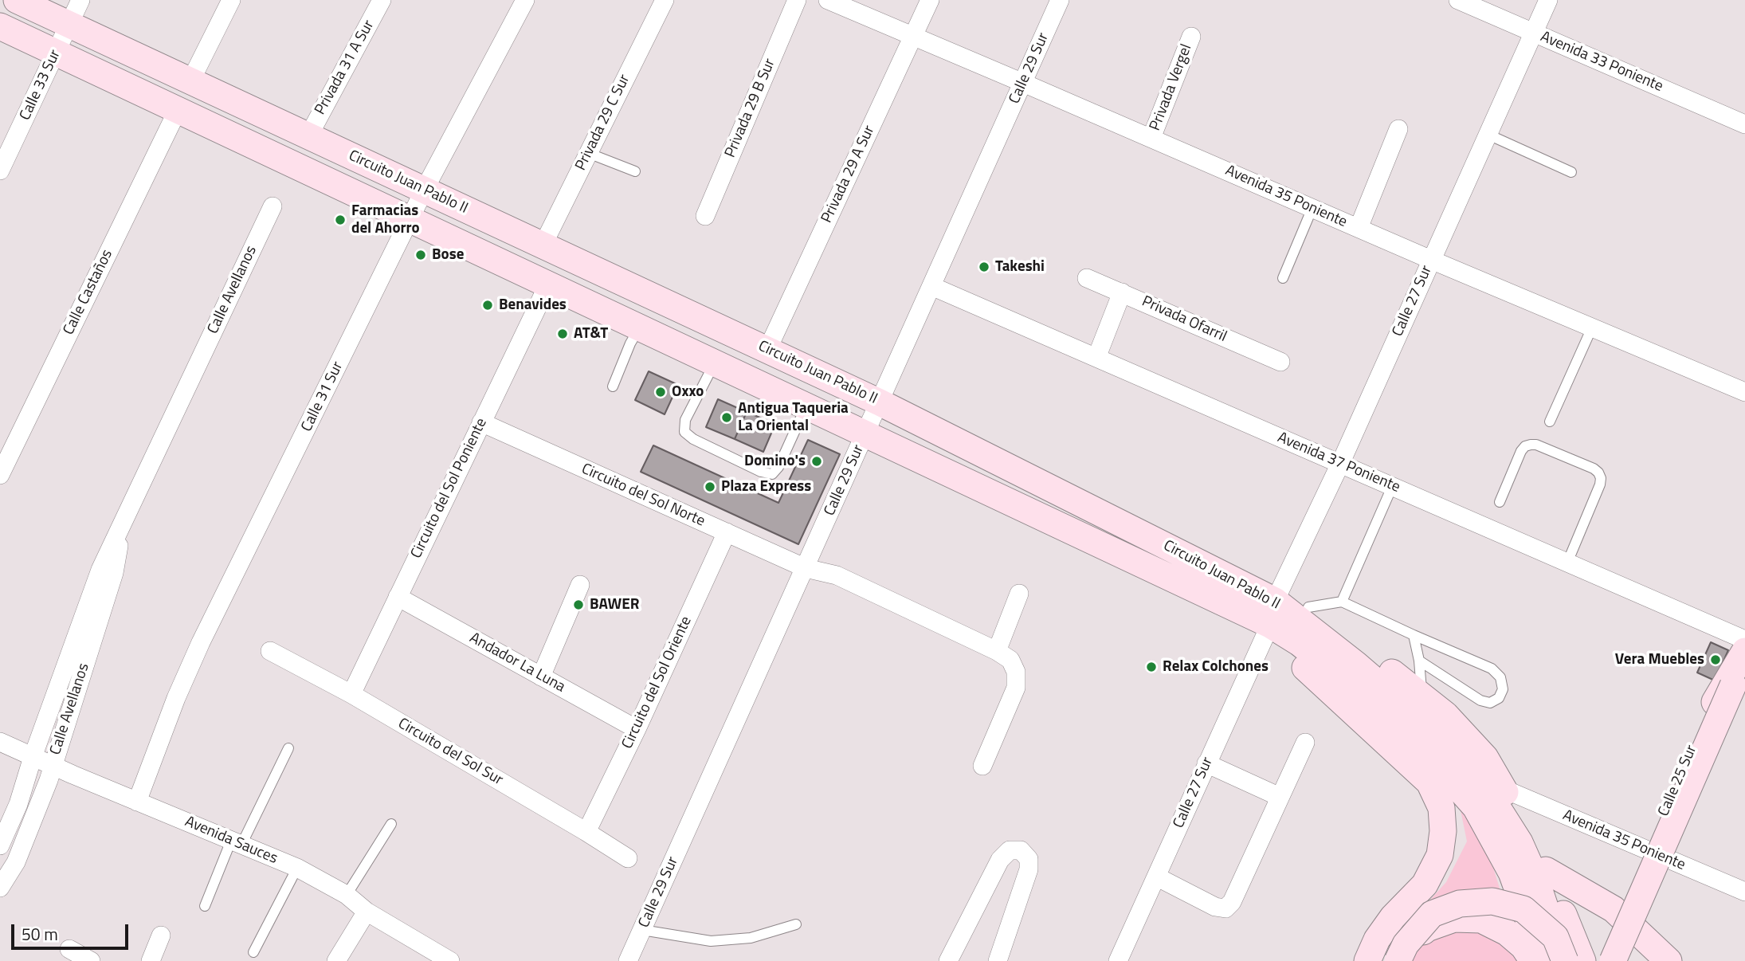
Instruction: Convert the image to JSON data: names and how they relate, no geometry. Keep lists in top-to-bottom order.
{
  "streets": {
    "main road": ["Circuito Juan Pablo II", "Calle 25 Sur"],
    "street": [
      "Avenida 33 Poniente",
      "Privada 31 A Sur",
      "Calle 29 Sur",
      "Calle 33 Sur",
      "Privada Vergel",
      "Privada 29 B Sur",
      "Privada 29 C Sur",
      "Privada 29 A Sur",
      "Avenida 35 Poniente",
      "Calle Avellanos",
      "Calle Castaños",
      "Calle 27 Sur",
      "Privada Ofarril",
      "Calle 31 Sur",
      "Avenida 37 Poniente",
      "Circuito del Sol Poniente",
      "Circuito del Sol Norte",
      "Andador La Luna",
      "Circuito del Sol Oriente",
      "Circuito del Sol Sur",
      "Avenida Sauces"
    ]
  },
  "crossings": [
    ["Avenida 33 Poniente", "Calle 27 Sur"],
    ["Privada 31 A Sur", "Circuito Juan Pablo II"],
    ["Calle 29 Sur", "Circuito Juan Pablo II"],
    ["Calle 29 Sur", "Avenida 35 Poniente"],
    ["Calle 29 Sur", "Avenida 37 Poniente"],
    ["Calle 29 Sur", "Circuito del Sol Norte"],
    ["Calle 33 Sur", "Circuito Juan Pablo II"],
    ["Privada Vergel", "Avenida 35 Poniente"],
    ["Privada 29 C Sur", "Circuito Juan Pablo II"],
    ["Privada 29 A Sur", "Circuito Juan Pablo II"],
    ["Privada 29 A Sur", "Avenida 35 Poniente"],
    ["Circuito Juan Pablo II", "Calle Castaños"],
    ["Circuito Juan Pablo II", "Calle 27 Sur"],
    ["Circuito Juan Pablo II", "Calle 31 Sur"],
    ["Circuito Juan Pablo II", "Circuito del Sol Poniente"],
    ["Avenida 35 Poniente", "Calle 27 Sur"],
    ["Avenida 35 Poniente", "Calle 25 Sur"],
    ["Calle Avellanos", "Avenida Sauces"],
    ["Calle 27 Sur", "Avenida 37 Poniente"],
    ["Calle 31 Sur", "Avenida Sauces"],
    ["Circuito del Sol Poniente", "Circuito del Sol Norte"],
    ["Circuito del Sol Poniente", "Andador La Luna"],
    ["Circuito del Sol Poniente", "Circuito del Sol Sur"],
    ["Circuito del Sol Norte", "Circuito del Sol Oriente"],
    ["Andador La Luna", "Circuito del Sol Oriente"],
    ["Circuito del Sol Oriente", "Circuito del Sol Sur"]
  ],
  "places": [
    "Farmacias del Ahorro",
    "Bose",
    "Takeshi",
    "Benavides",
    "AT&T",
    "Oxxo",
    "Antigua Taqueria La Oriental",
    "Domino's",
    "Plaza Express",
    "BAWER",
    "Vera Muebles",
    "Relax Colchones"
  ],
  "scale_bar": "50 m"
}
